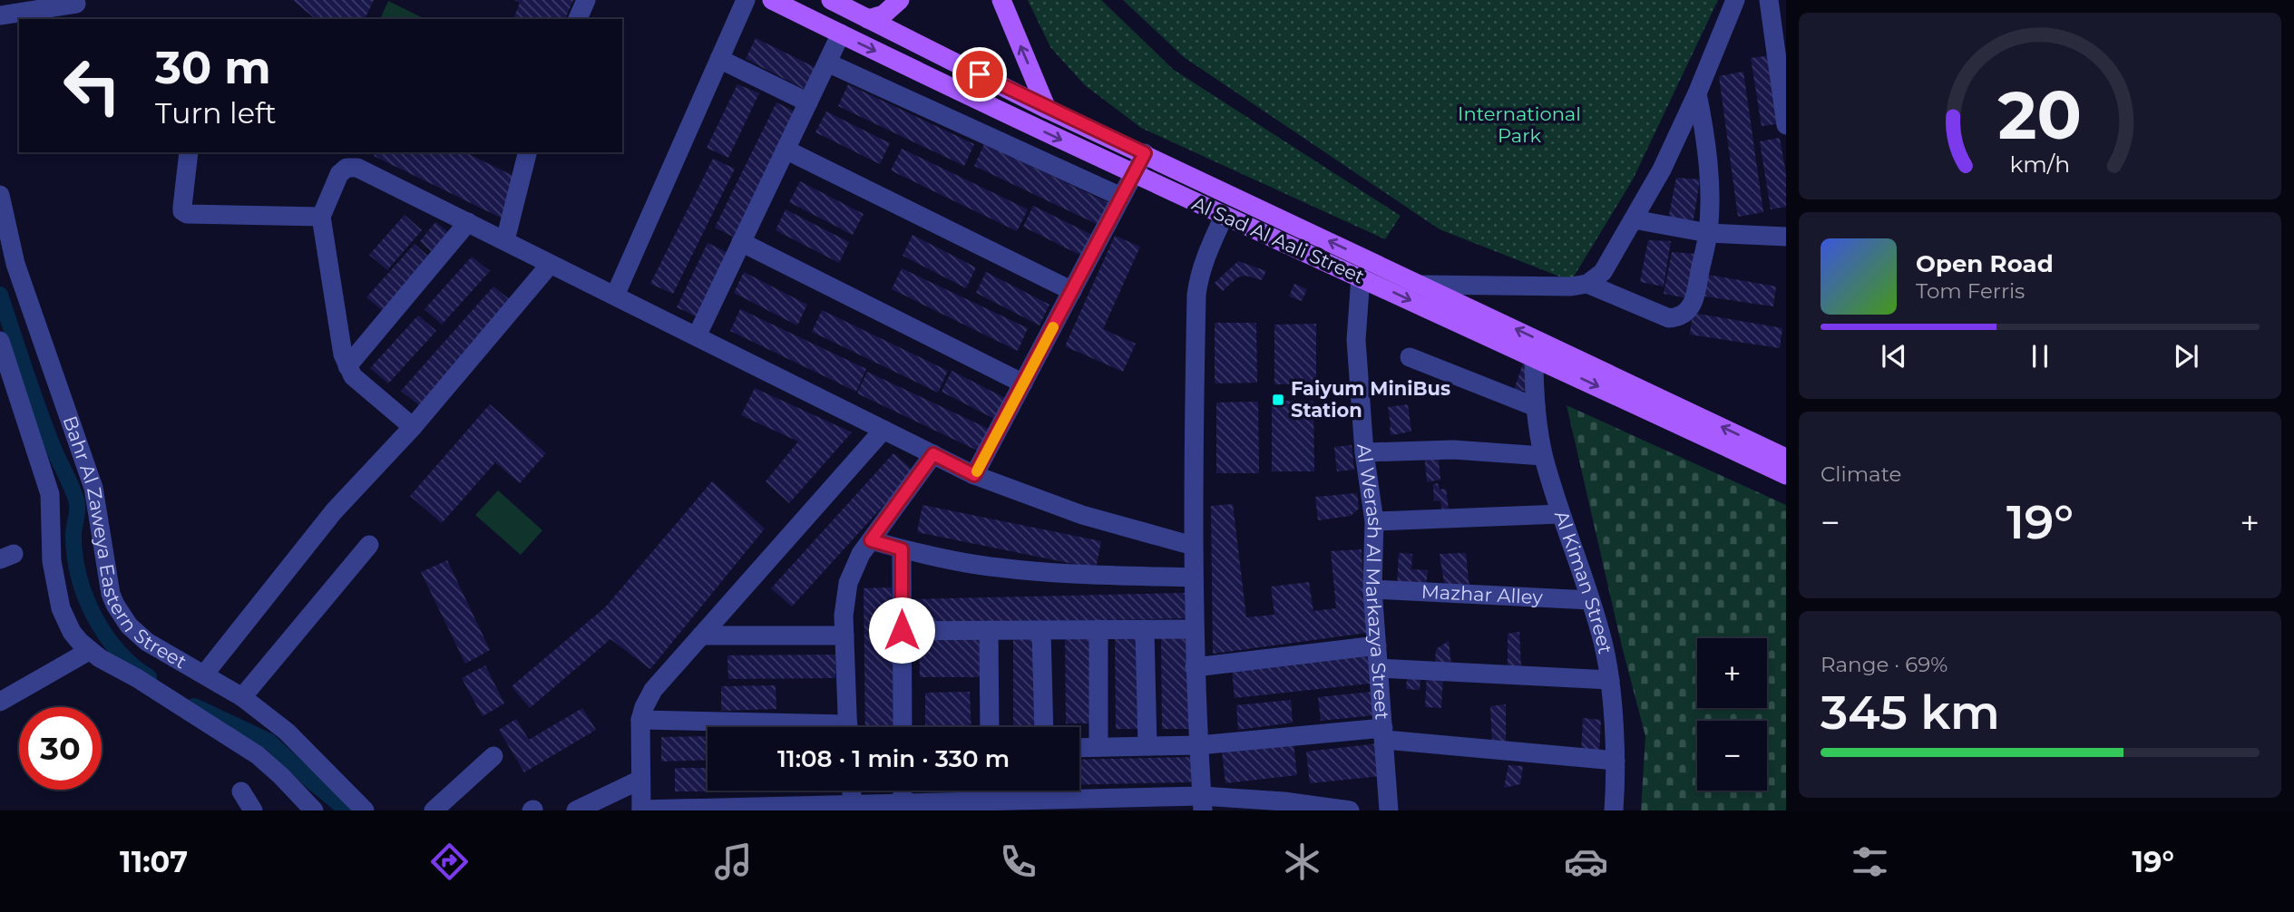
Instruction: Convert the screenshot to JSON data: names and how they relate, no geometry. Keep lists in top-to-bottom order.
{
  "streets": {
    "main road": ["Al Sad Al Aali Street"],
    "street": [
      "Bahr Al Zaweya Eastern Street",
      "Al Werash Al Markazya Street",
      "Al Kiman Street",
      "Mazhar Alley"
    ]
  },
  "crossings": [
    ["Al Sad Al Aali Street", "Al Werash Al Markazya Street"],
    ["Al Sad Al Aali Street", "Al Kiman Street"],
    ["Al Werash Al Markazya Street", "Mazhar Alley"],
    ["Al Kiman Street", "Mazhar Alley"]
  ],
  "parks": ["International Park"],
  "places": {
    "transit": ["Faiyum MiniBus Station"]
  },
  "page": {
    "turn": ["30 m", "Turn left"],
    "song": ["Open Road", "Tom Ferris"],
    "tile": [
      "Climate",
      ["Range · 69%", "345 km"]
    ],
    "heat": ["−", "19°", "+"],
    "map_buttons": ["+", "−"],
    "limit": "30",
    "trip": "11:08 · 1 min · 330 m",
    "tabs": ["11:07", "19°"],
    "gauge": ["20", "km/h"]
  }
}
